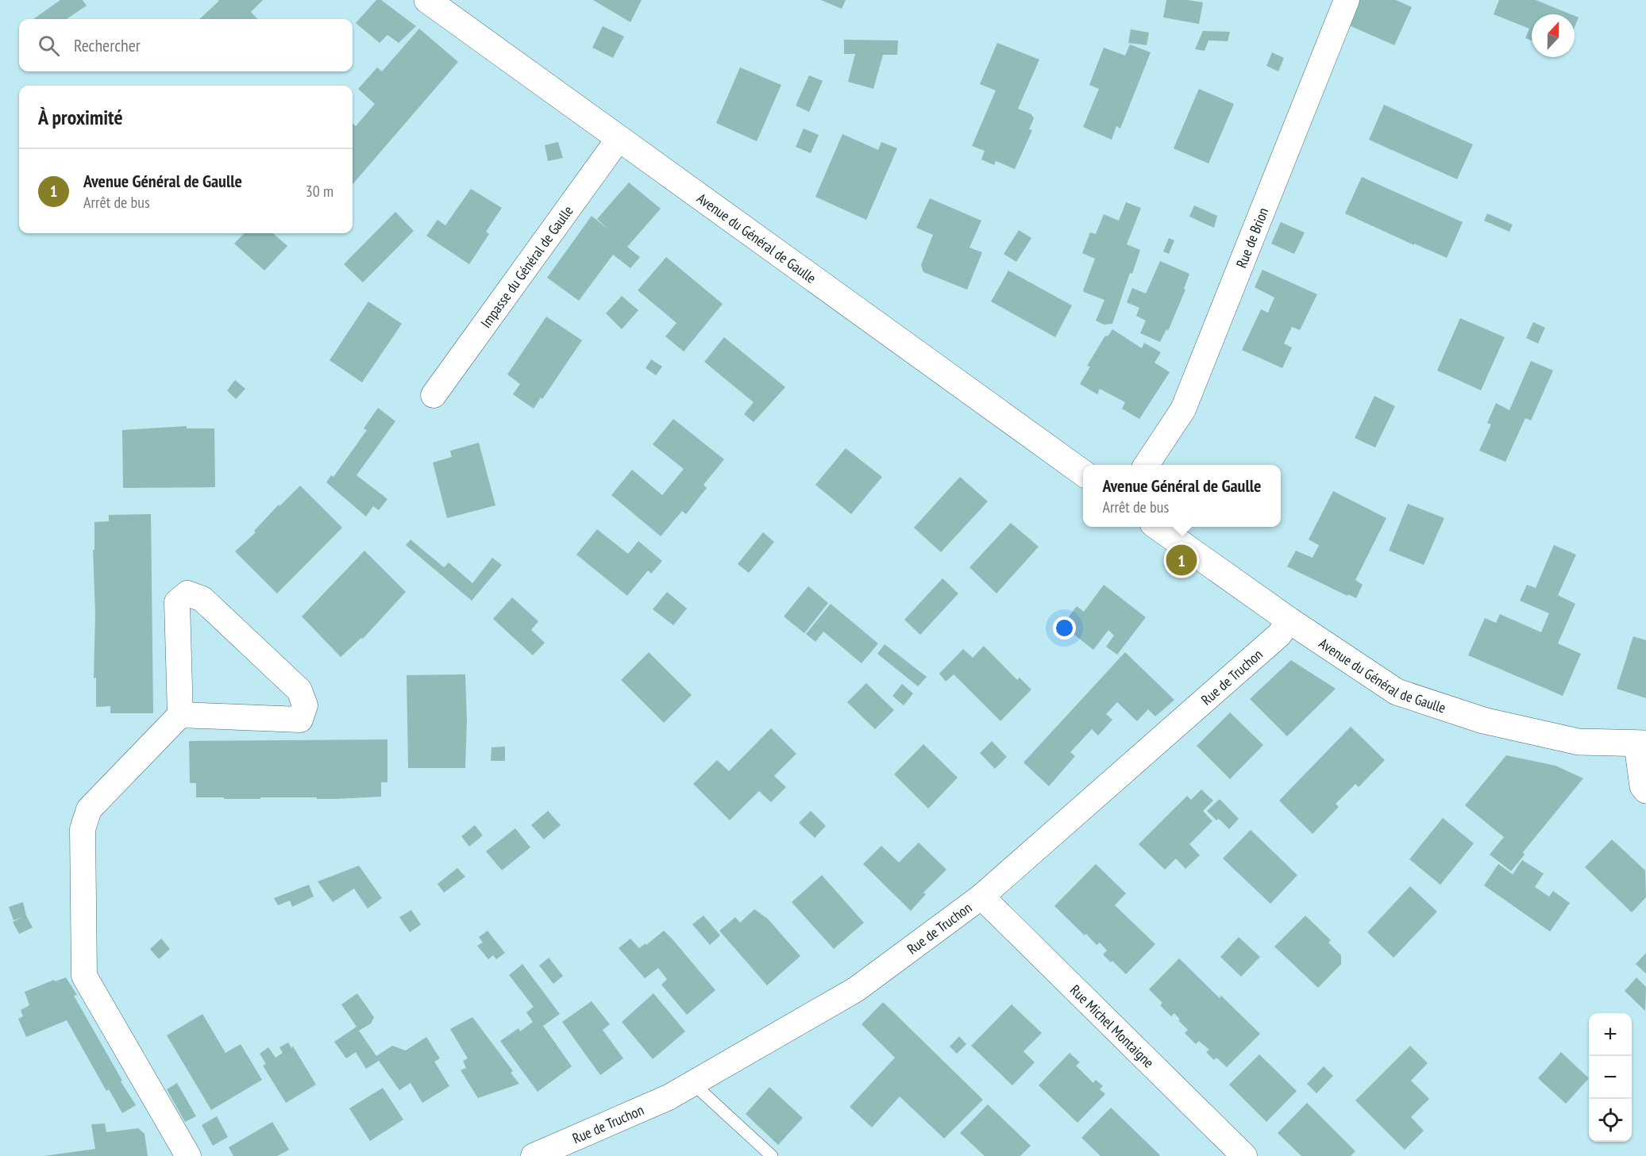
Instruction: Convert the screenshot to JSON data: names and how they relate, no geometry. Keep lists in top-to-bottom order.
{
  "streets": {
    "street": [
      "Rue de Brion",
      "Avenue du Général de Gaulle",
      "Impasse du Général de Gaulle",
      "Rue de Truchon",
      "Rue Michel Montaigne"
    ]
  },
  "crossings": [
    ["Avenue du Général de Gaulle", "Impasse du Général de Gaulle"],
    ["Avenue du Général de Gaulle", "Rue de Truchon"],
    ["Rue de Truchon", "Rue Michel Montaigne"]
  ],
  "north": "top",
  "page": {
    "search": "Rechercher",
    "heading": "À proximité",
    "list": [
      {
        "mark": "1",
        "name": "Avenue Général de Gaulle",
        "note": "Arrêt de bus",
        "value": "30 m"
      }
    ],
    "popup": ["Avenue Général de Gaulle", "Arrêt de bus"],
    "pins": "1",
    "map_buttons": ["+", "−"]
  }
}
